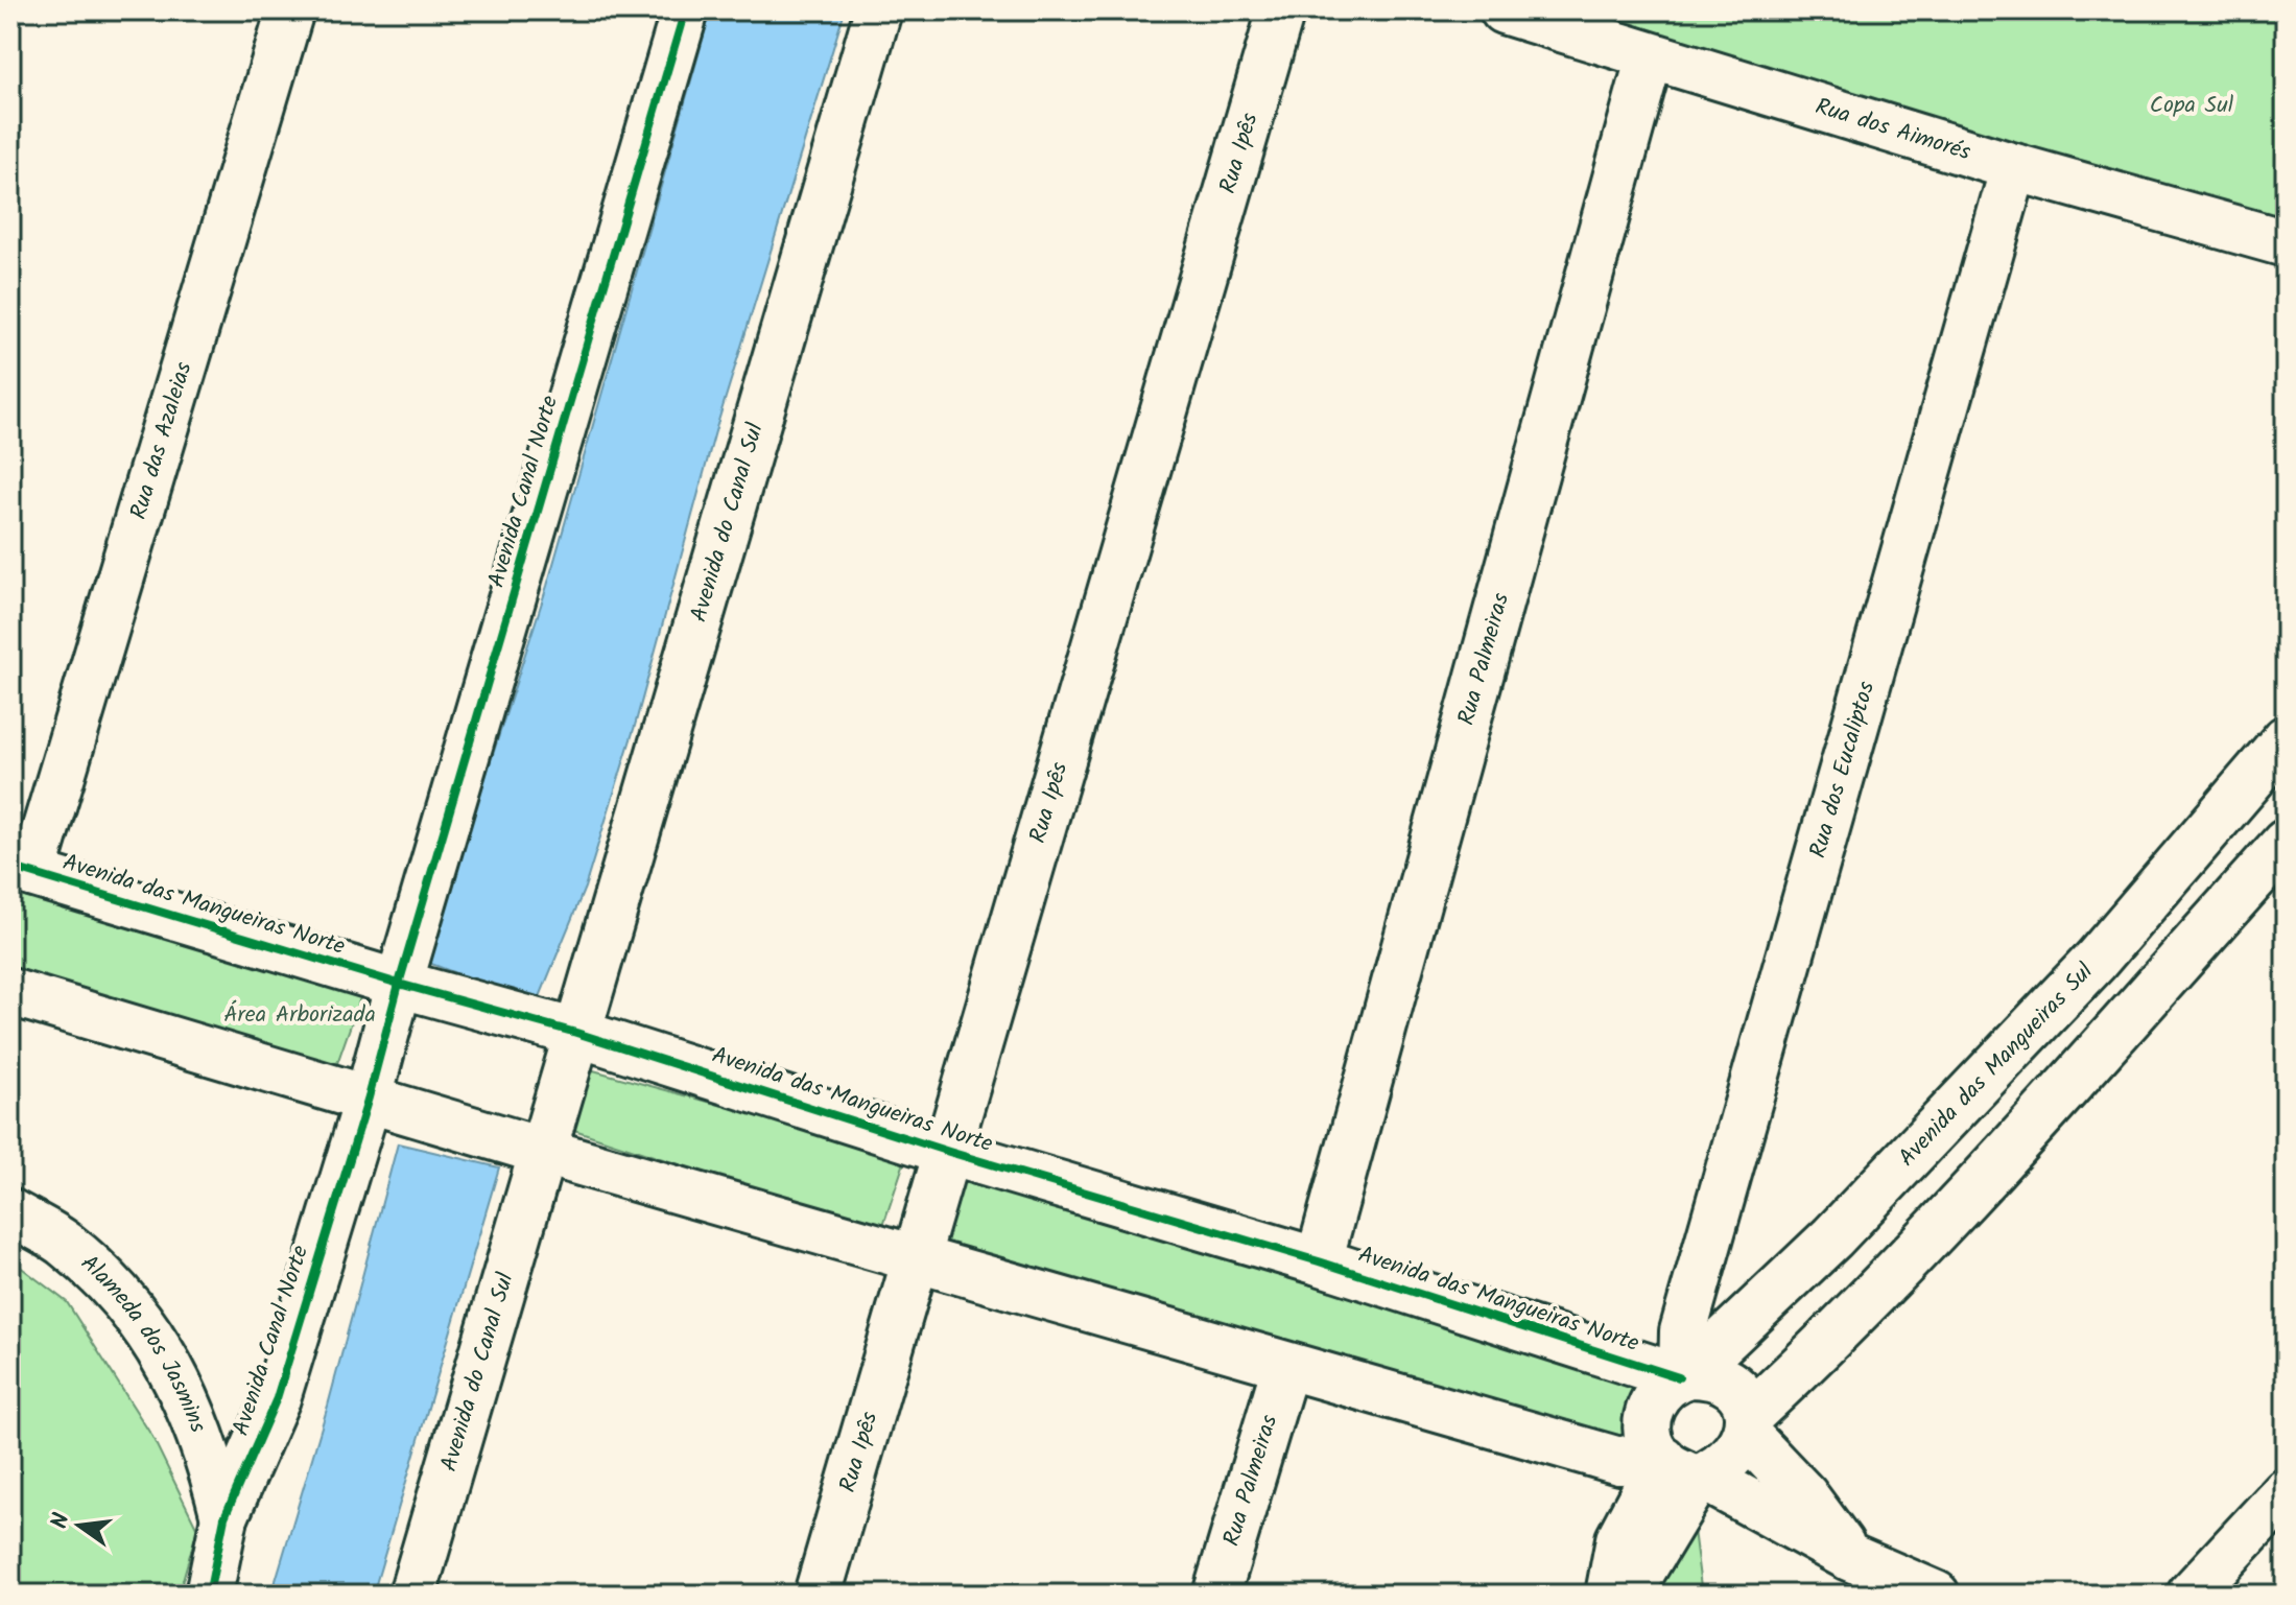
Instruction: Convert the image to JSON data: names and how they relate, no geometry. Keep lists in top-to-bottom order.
{
  "streets": {
    "street": [
      "Rua dos Aimorés",
      "Rua Ipês",
      "Rua das Azaleias",
      "Avenida Canal Norte",
      "Avenida do Canal Sul",
      "Rua Palmeiras",
      "Rua dos Eucaliptos",
      "Avenida das Mangueiras Norte",
      "Avenida das Mangueiras Sul",
      "Alameda dos Jasmins"
    ]
  },
  "crossings": [
    ["Rua dos Aimorés", "Rua Palmeiras"],
    ["Rua dos Aimorés", "Rua dos Eucaliptos"],
    ["Rua Ipês", "Avenida das Mangueiras Norte"],
    ["Rua das Azaleias", "Avenida das Mangueiras Norte"],
    ["Avenida Canal Norte", "Avenida das Mangueiras Norte"],
    ["Avenida Canal Norte", "Alameda dos Jasmins"],
    ["Avenida do Canal Sul", "Avenida das Mangueiras Norte"],
    ["Rua Palmeiras", "Avenida das Mangueiras Norte"],
    ["Rua dos Eucaliptos", "Avenida das Mangueiras Norte"],
    ["Rua dos Eucaliptos", "Avenida das Mangueiras Sul"],
    ["Avenida das Mangueiras Norte", "Avenida das Mangueiras Sul"]
  ],
  "parks": ["Copa Sul", "Área Arborizada"],
  "north": "left"
}
